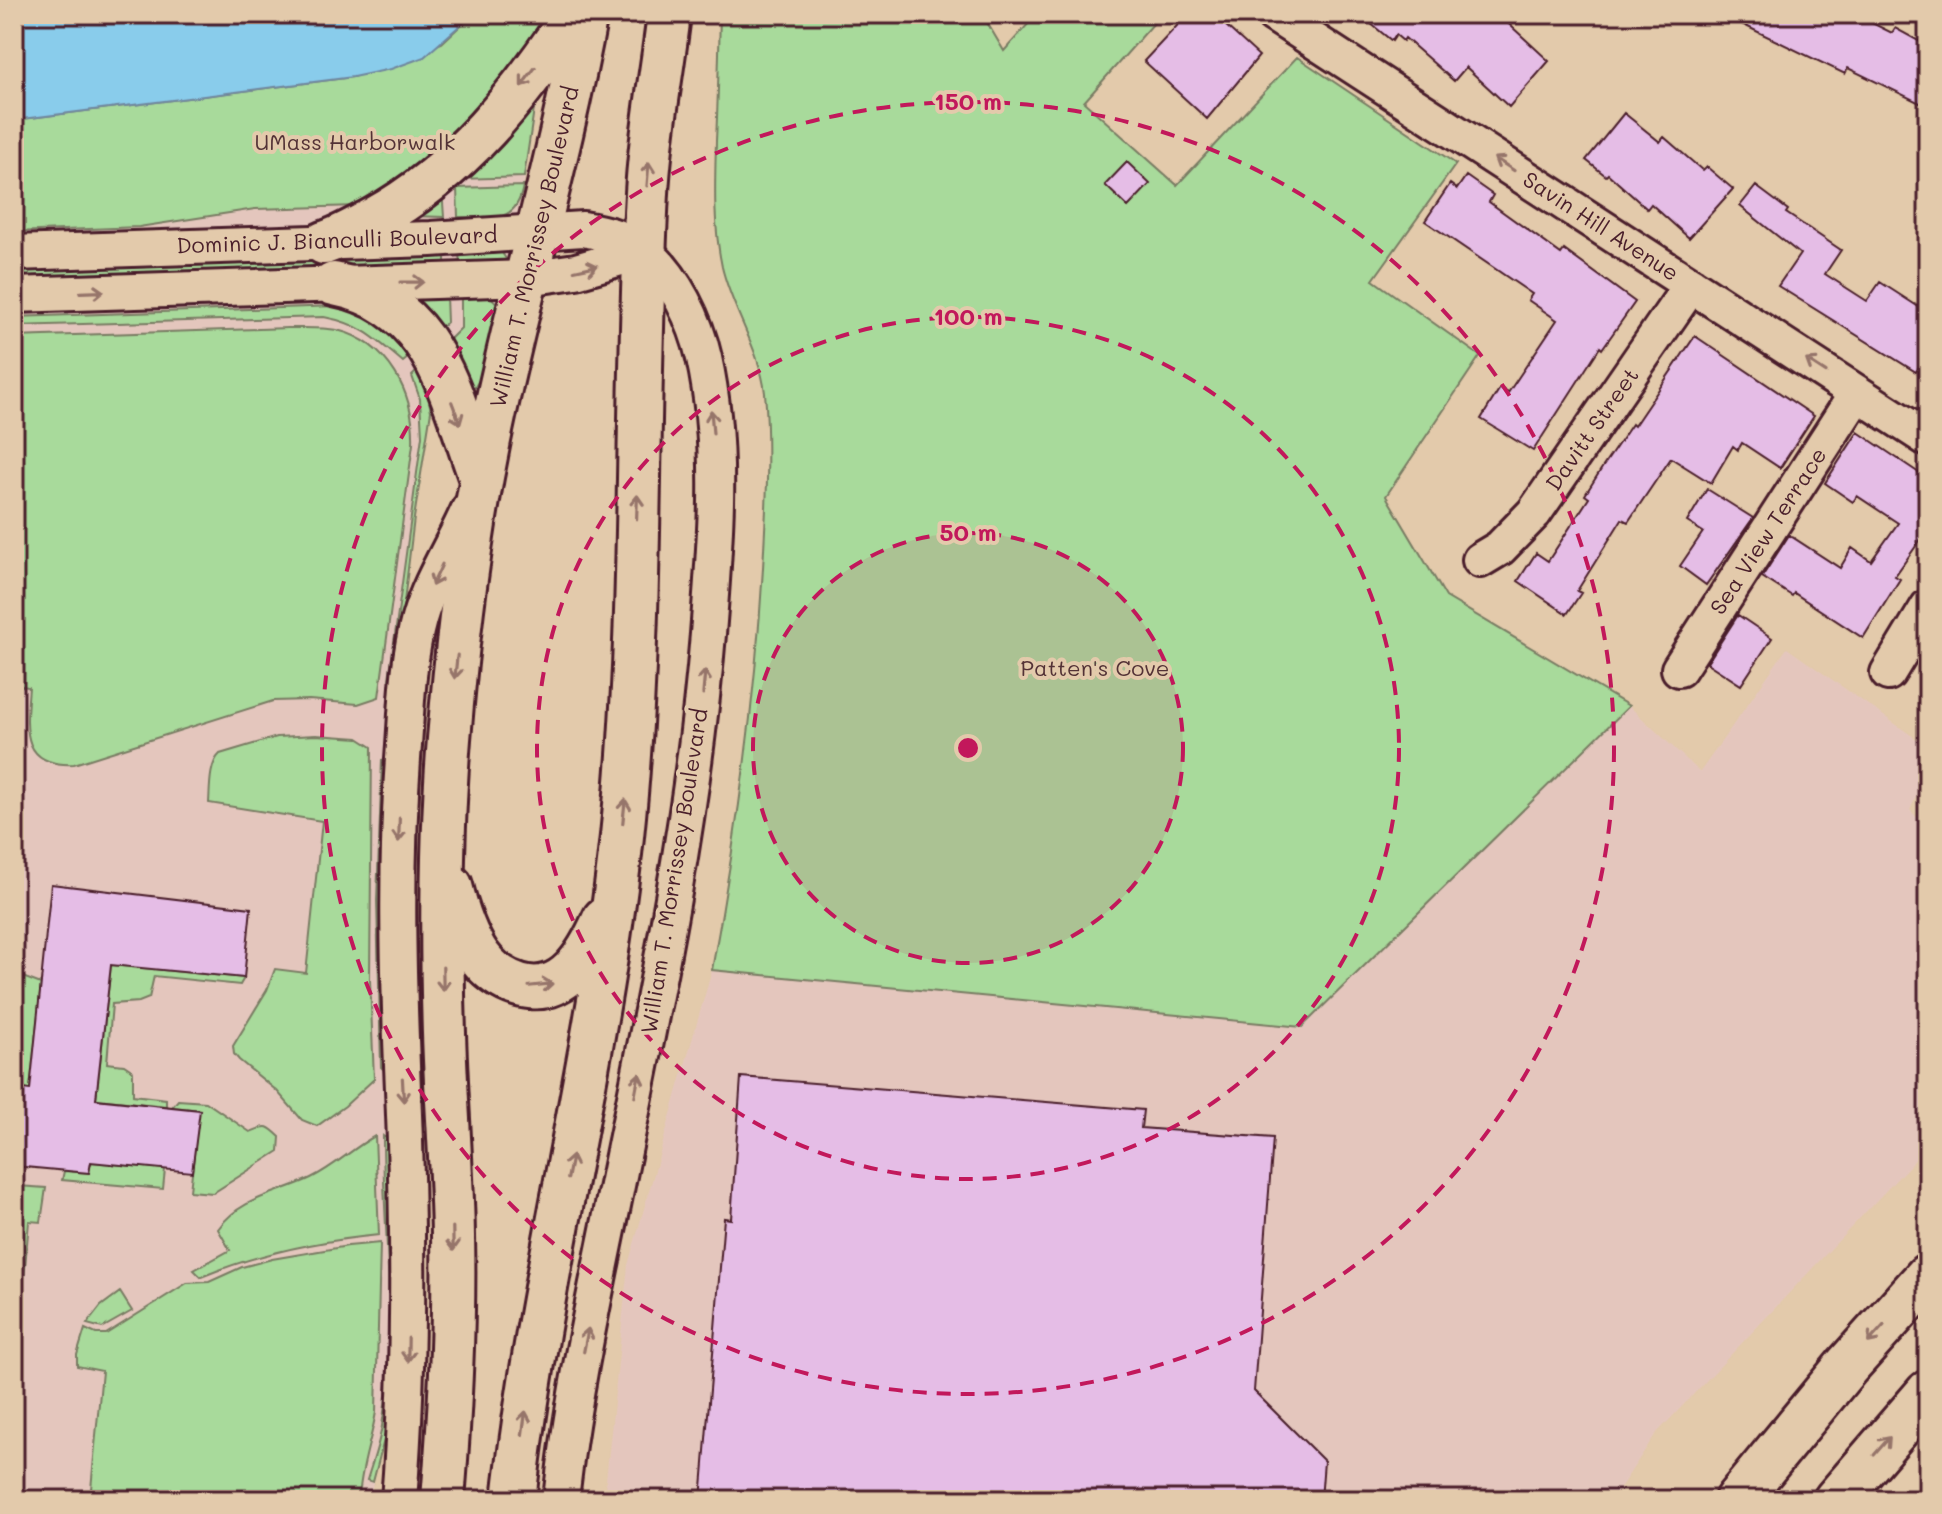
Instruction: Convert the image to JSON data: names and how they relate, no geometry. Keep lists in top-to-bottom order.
{
  "streets": {
    "main road": ["William T. Morrissey Boulevard"],
    "street": [
      "Savin Hill Avenue",
      "Dominic J. Bianculli Boulevard",
      "Davitt Street",
      "Sea View Terrace"
    ]
  },
  "crossings": [
    ["Savin Hill Avenue", "Davitt Street"],
    ["Savin Hill Avenue", "Sea View Terrace"],
    ["Dominic J. Bianculli Boulevard", "William T. Morrissey Boulevard"]
  ],
  "one_way": ["Savin Hill Avenue"],
  "parks": ["UMass Harborwalk", "Patten's Cove"],
  "rings": ["150 m", "100 m", "50 m"]
}
